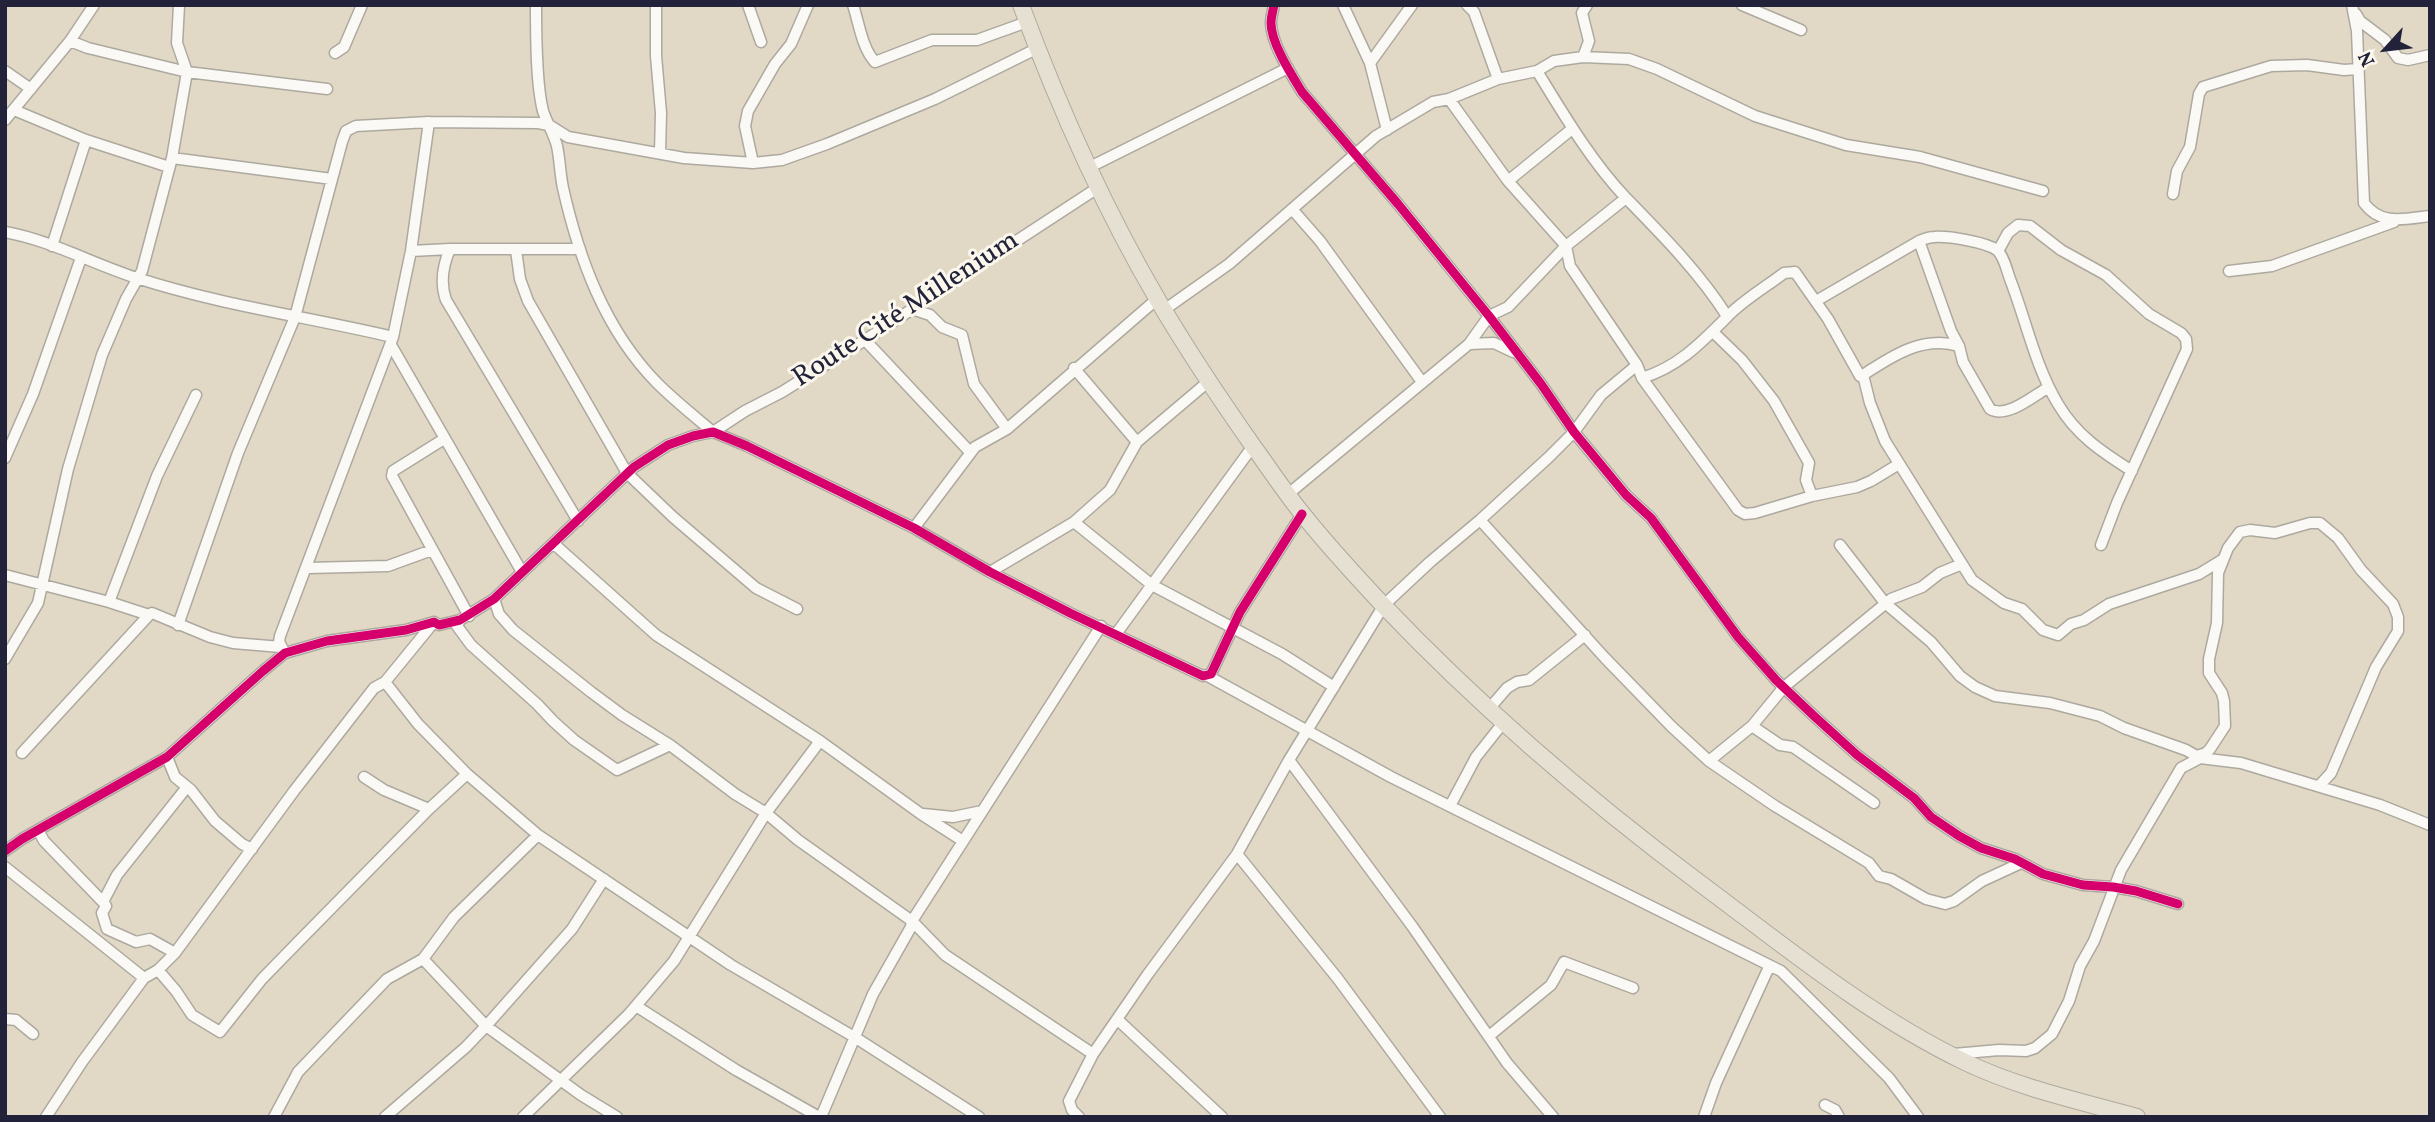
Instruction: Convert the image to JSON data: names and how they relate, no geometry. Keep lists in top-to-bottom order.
{
  "streets": {
    "street": ["Route Cité Millenium"]
  },
  "north": "bottom left"
}
